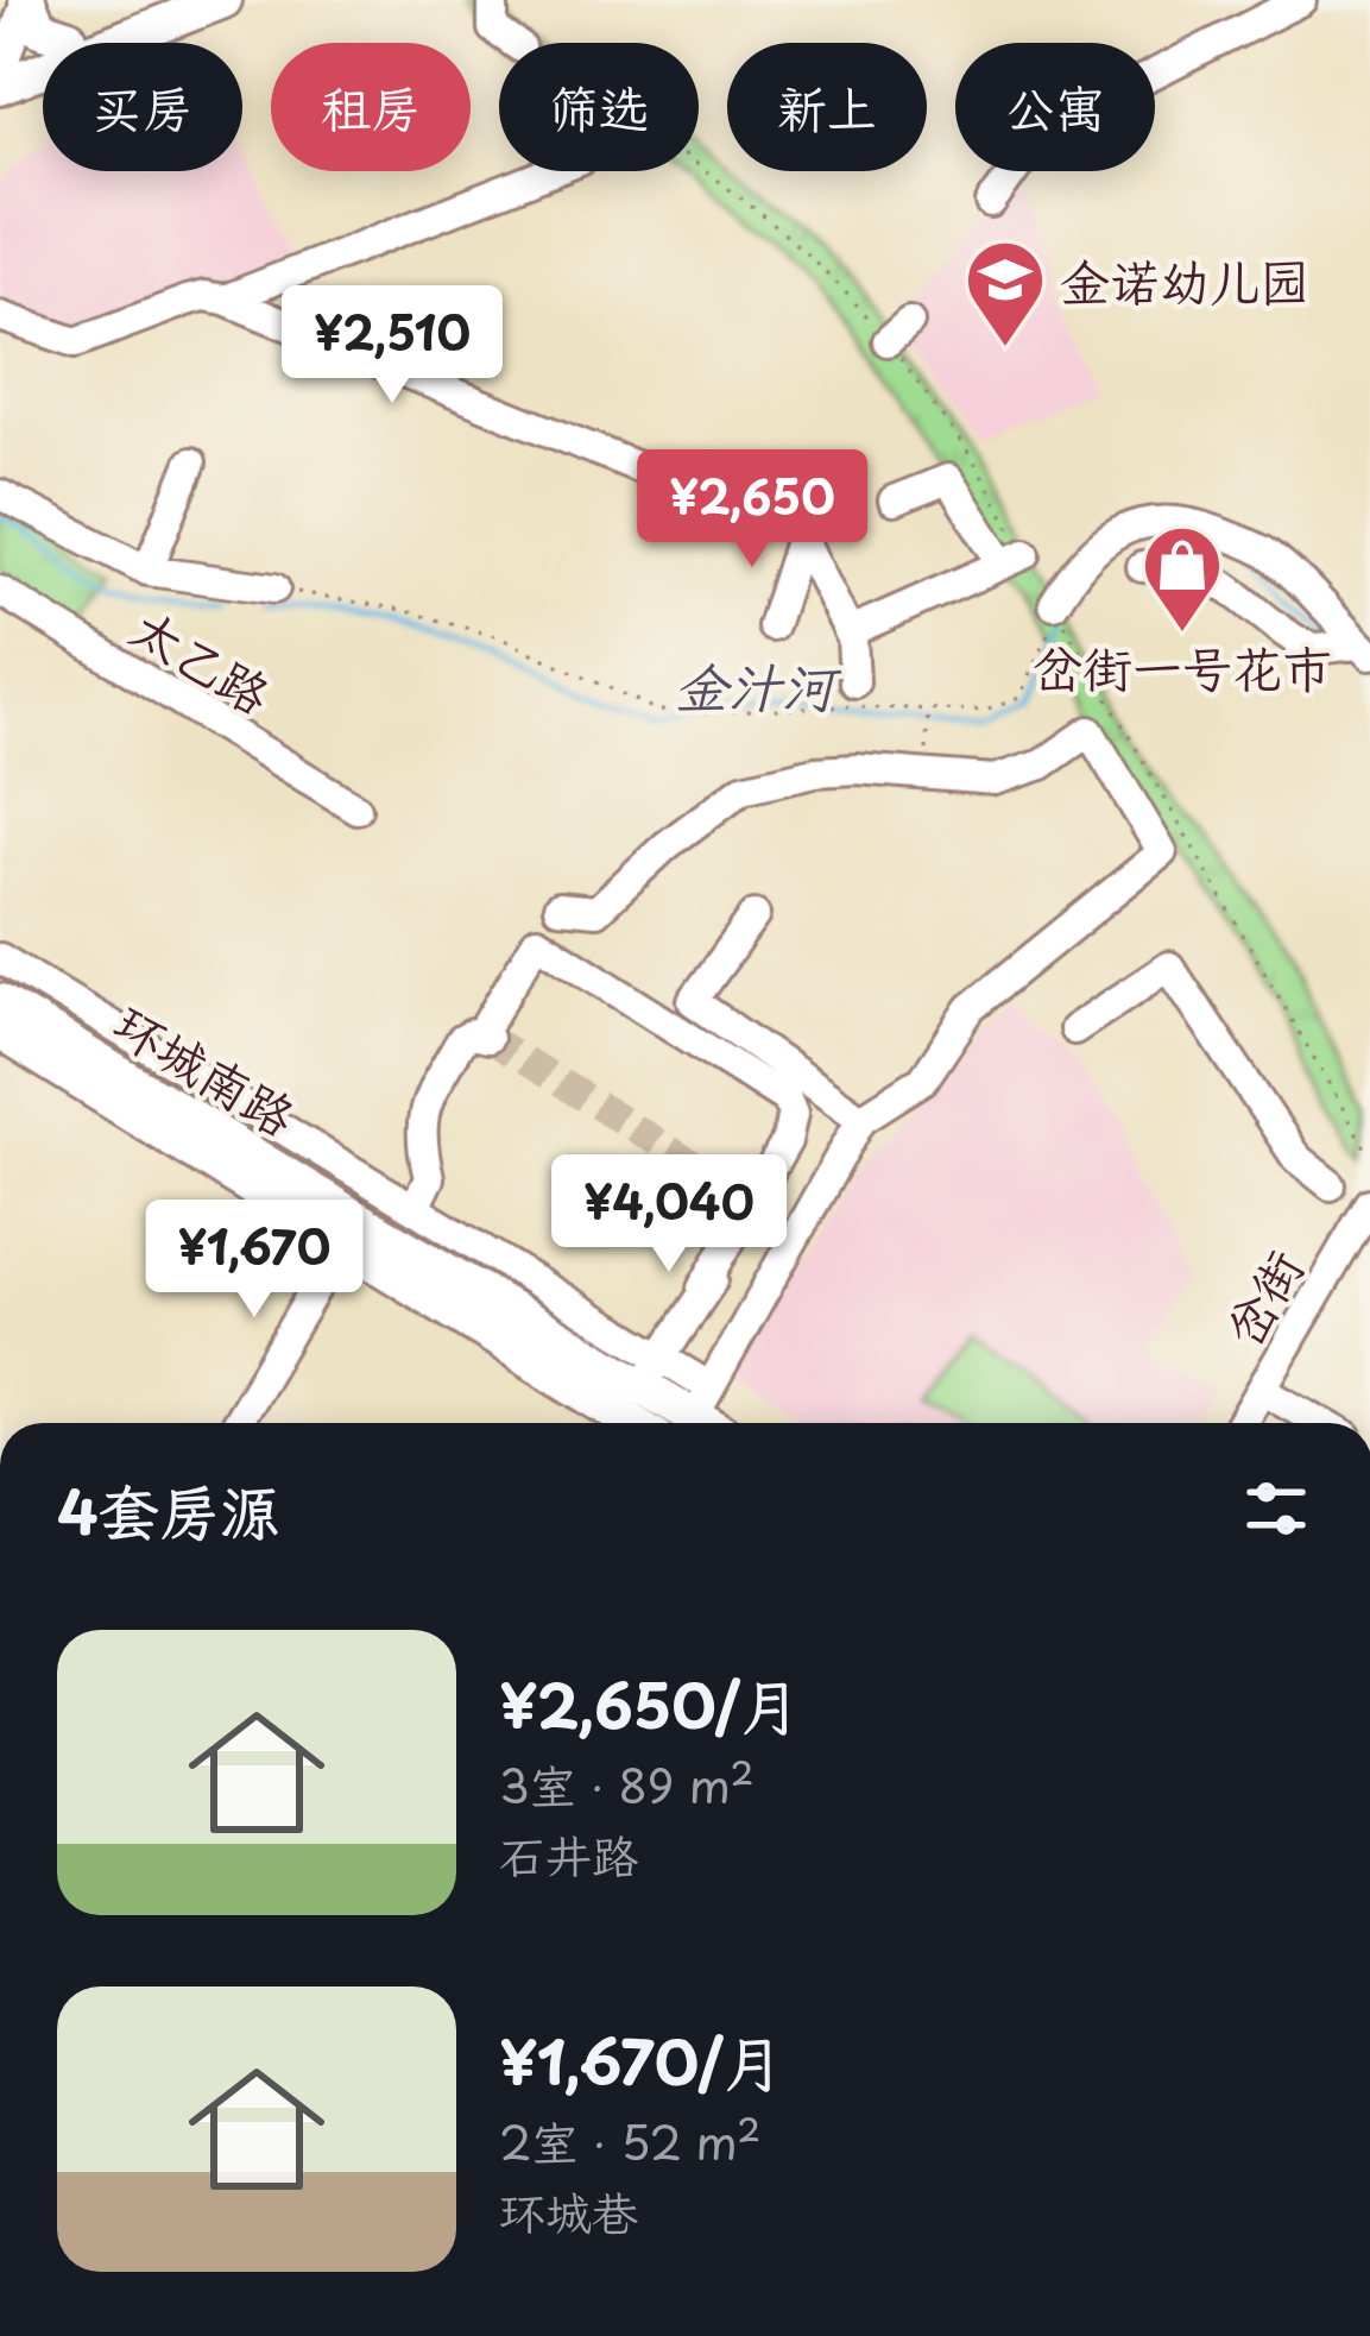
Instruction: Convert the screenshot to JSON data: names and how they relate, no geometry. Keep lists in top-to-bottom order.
{
  "streets": {
    "main road": ["环城南路"],
    "street": ["太乙路", "岔街"]
  },
  "water": ["金汁河"],
  "places": {
    "school or university": ["金诺幼儿园"],
    "shop": ["岔街一号花市"]
  },
  "page": {
    "chip": [
      "买房",
      "租房",
      "筛选",
      "新上",
      "公寓"
    ],
    "price": [
      "¥2,510",
      "¥2,650",
      "¥4,040",
      "¥1,670"
    ],
    "heading": "4套房源",
    "list": [
      {
        "name": "¥2,650/月",
        "note": "3室 · 89 m² · 石井路"
      },
      {
        "name": "¥1,670/月",
        "note": "2室 · 52 m² · 环城巷"
      }
    ]
  }
}
